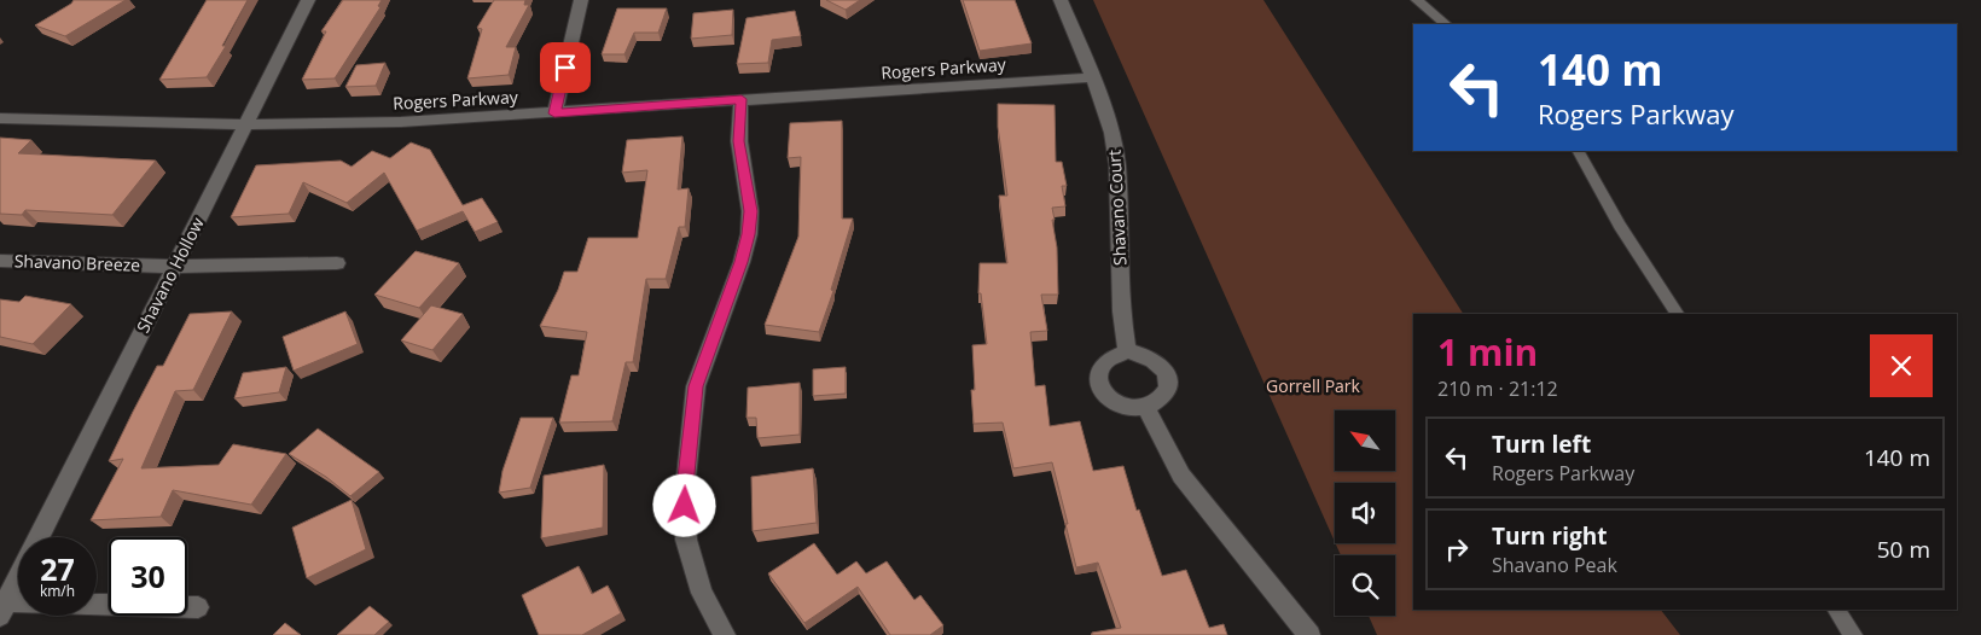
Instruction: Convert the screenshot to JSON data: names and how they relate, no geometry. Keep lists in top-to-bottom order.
{
  "streets": {
    "street": [
      "Rogers Parkway",
      "Shavano Court",
      "Shavano Breeze",
      "Shavano Hollow"
    ]
  },
  "crossings": [
    ["Rogers Parkway", "Shavano Court"],
    ["Rogers Parkway", "Shavano Hollow"],
    ["Shavano Breeze", "Shavano Hollow"]
  ],
  "parks": ["Gorrell Park"],
  "north": "top left",
  "page": {
    "turn": ["140 m", "Rogers Parkway"],
    "heading": ["1 min", "210 m · 21:12"],
    "list": [
      {
        "name": "Turn left",
        "note": "Rogers Parkway",
        "value": "140 m"
      },
      {
        "name": "Turn right",
        "note": "Shavano Peak",
        "value": "50 m"
      }
    ],
    "speed": "27 km/h",
    "limit": "30"
  }
}
